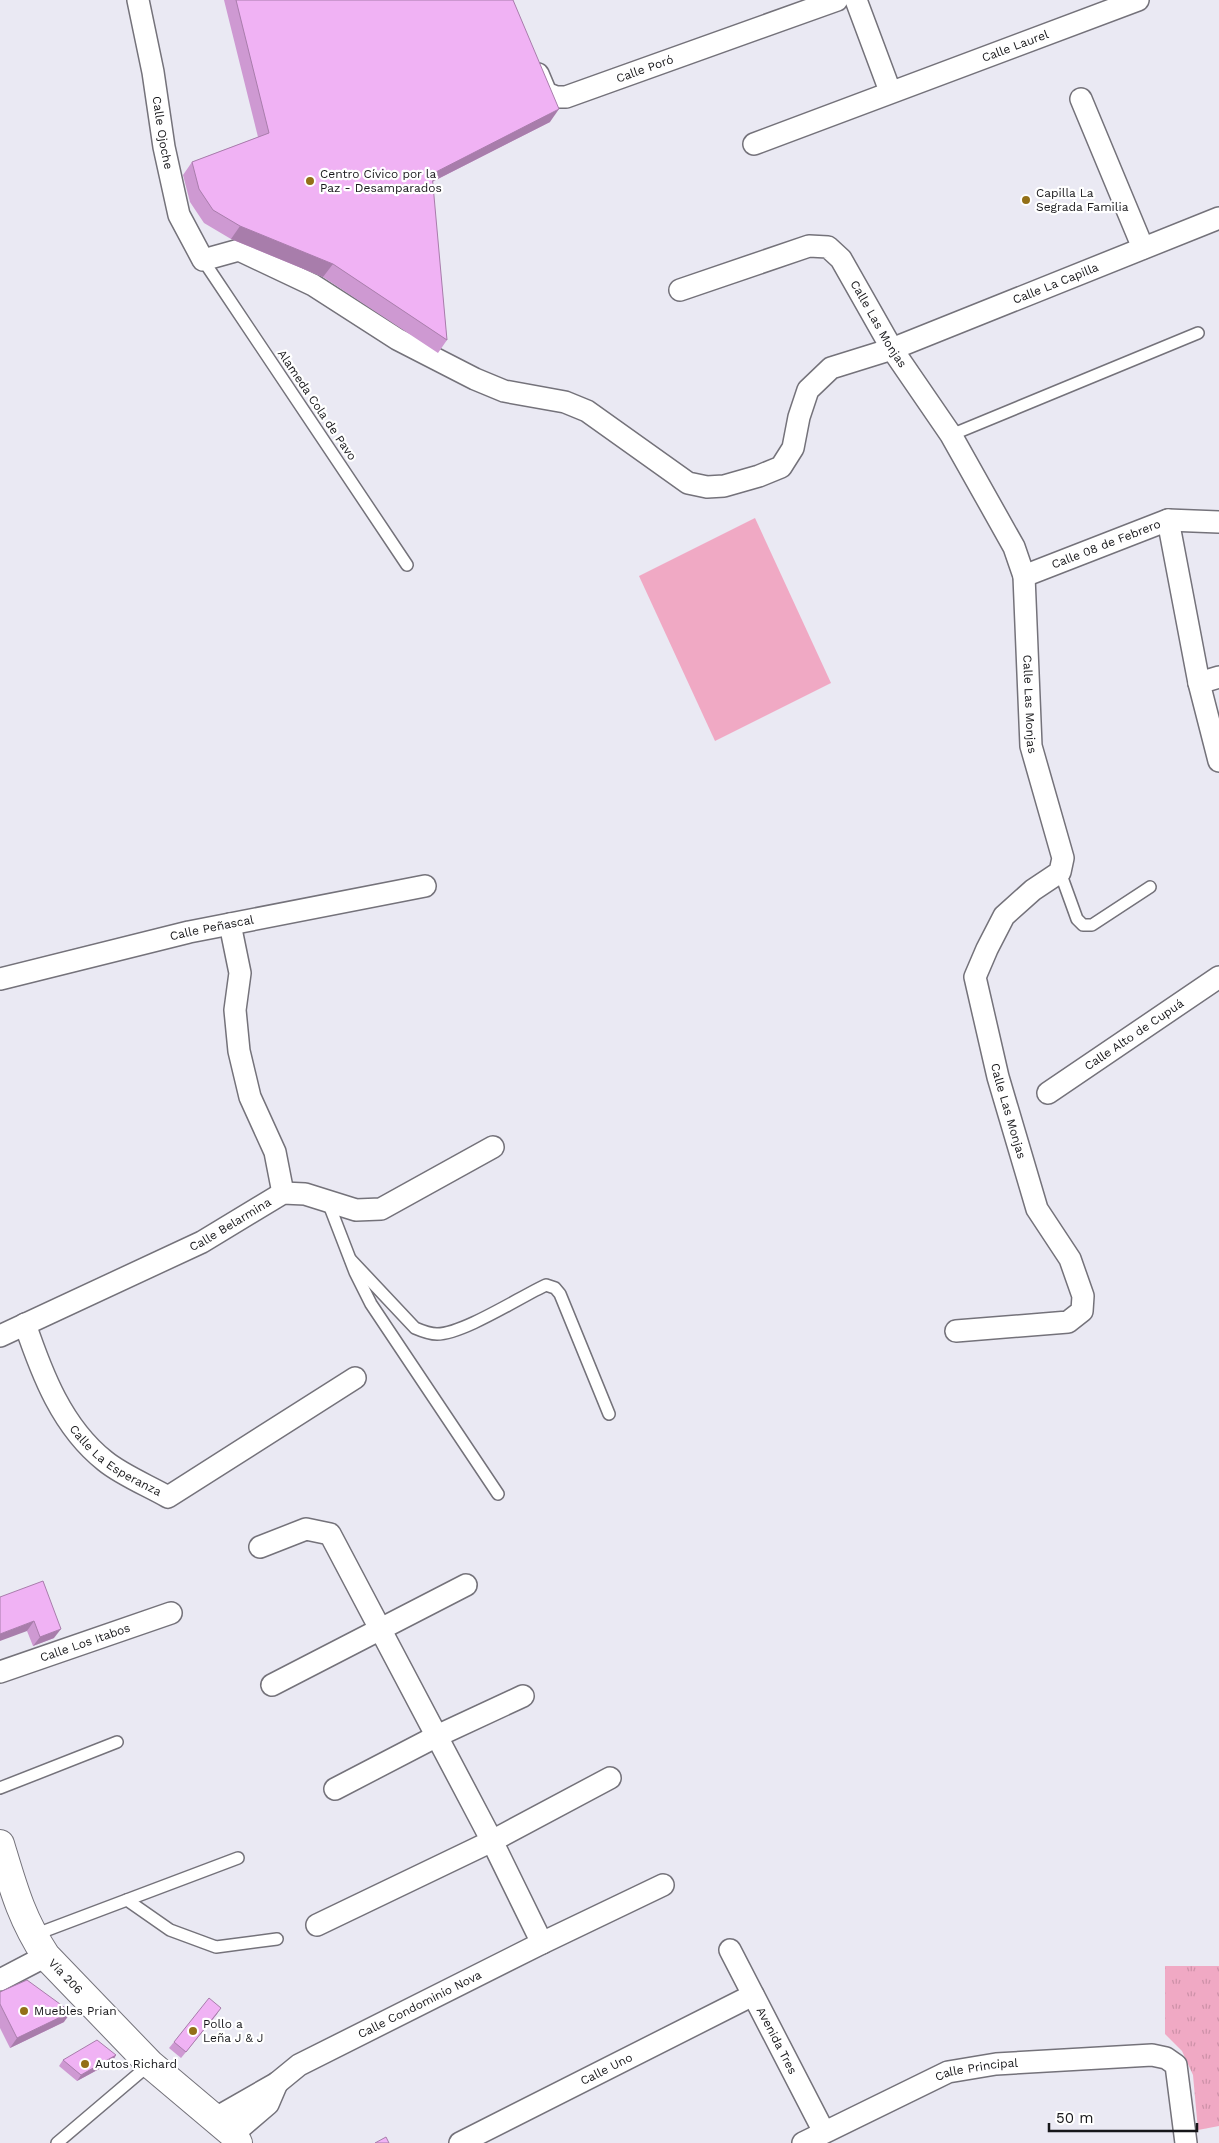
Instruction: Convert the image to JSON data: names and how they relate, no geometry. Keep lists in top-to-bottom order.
{
  "streets": {
    "main road": ["Vía 206"],
    "street": [
      "Calle Laurel",
      "Calle Poró",
      "Calle Ojoche",
      "Calle La Capilla",
      "Calle Las Monjas",
      "Calle 08 de Febrero",
      "Calle Peñascal",
      "Calle Alto de Cupuá",
      "Calle Belarmina",
      "Calle La Esperanza",
      "Calle Los Itabos",
      "Calle Condominio Nova",
      "Avenida Tres",
      "Calle Uno",
      "Calle Principal"
    ],
    "lane": ["Alameda Cola de Pavo"]
  },
  "crossings": [
    ["Calle Ojoche", "Calle La Capilla"],
    ["Calle Ojoche", "Alameda Cola de Pavo"],
    ["Calle La Capilla", "Calle Las Monjas"],
    ["Calle La Capilla", "Alameda Cola de Pavo"],
    ["Calle Las Monjas", "Calle 08 de Febrero"],
    ["Calle Belarmina", "Calle La Esperanza"],
    ["Vía 206", "Calle Condominio Nova"],
    ["Avenida Tres", "Calle Uno"],
    ["Avenida Tres", "Calle Principal"]
  ],
  "places": [
    "Centro Cívico por la Paz - Desamparados",
    "Capilla La Segrada Familia",
    "Muebles Prian",
    "Pollo a Leña J & J",
    "Autos Richard"
  ],
  "scale_bar": "50 m"
}
